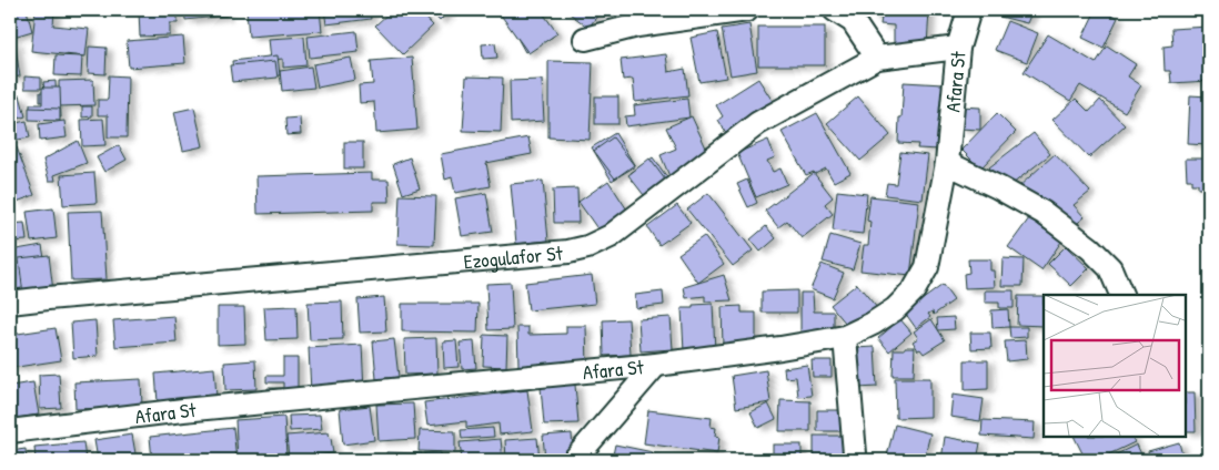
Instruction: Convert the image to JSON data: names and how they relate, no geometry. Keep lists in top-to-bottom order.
{
  "streets": {
    "street": ["Afara St", "Ezogulafor St"]
  },
  "crossings": [
    ["Afara St", "Ezogulafor St"]
  ]
}
